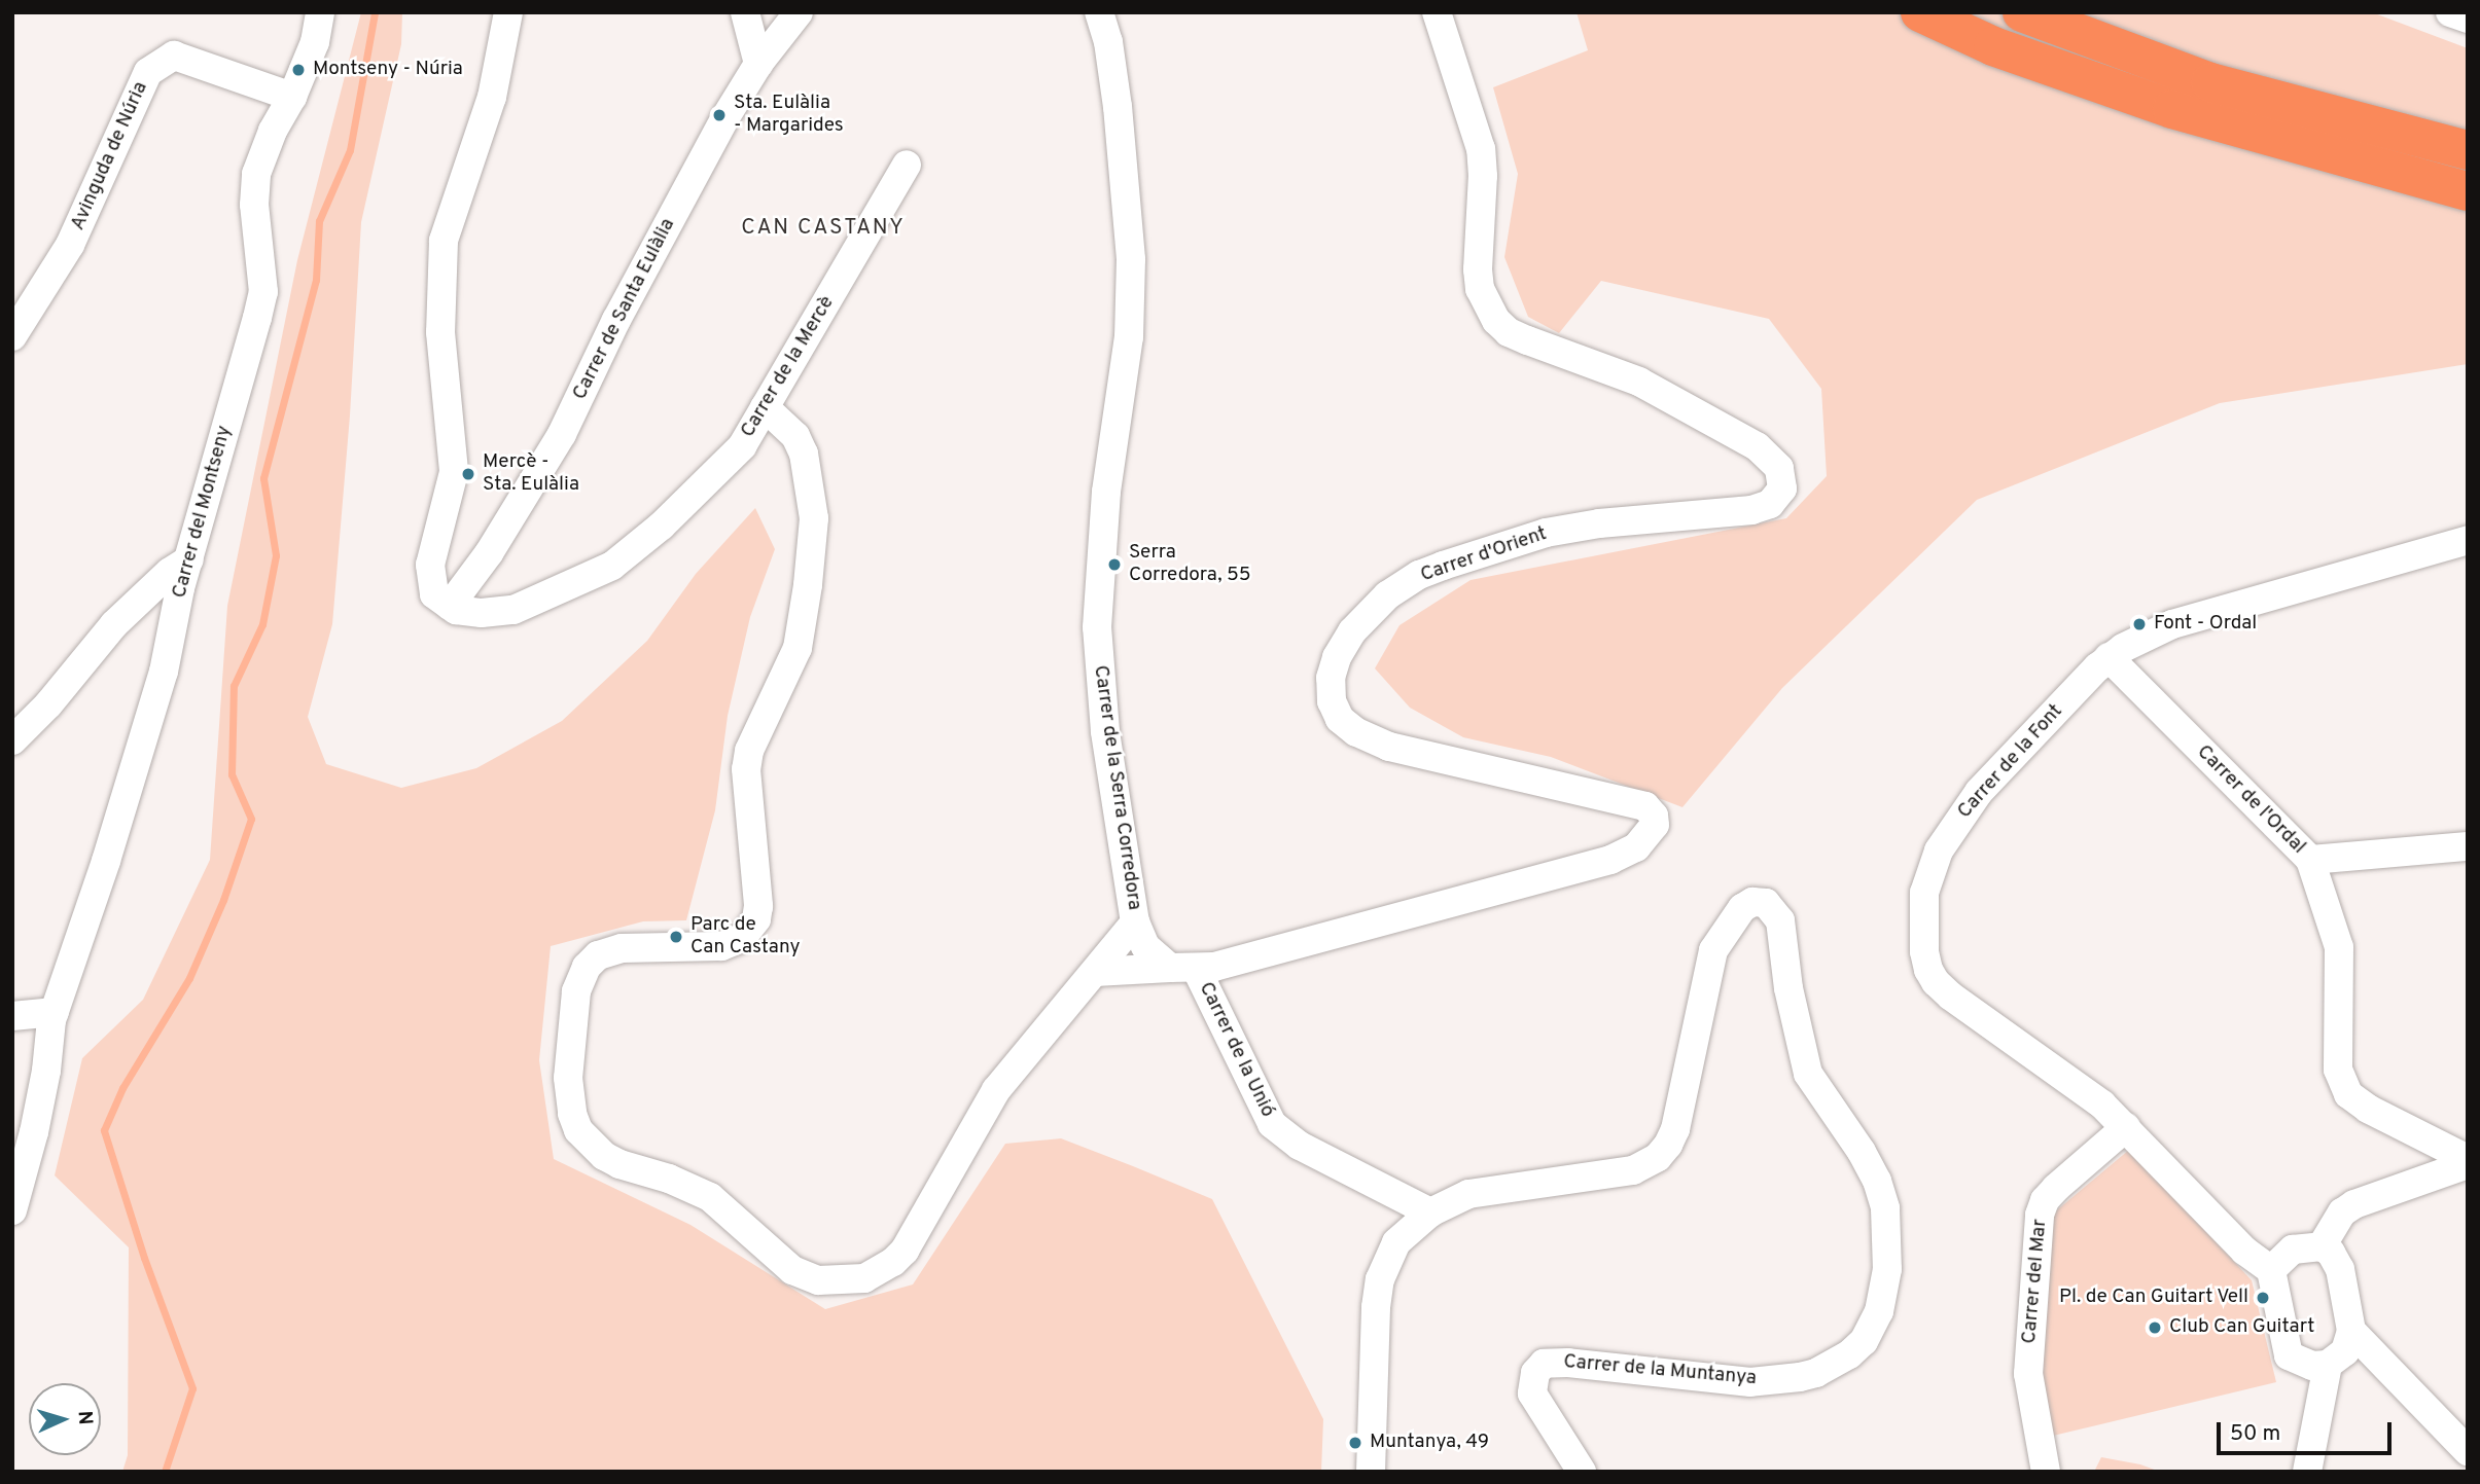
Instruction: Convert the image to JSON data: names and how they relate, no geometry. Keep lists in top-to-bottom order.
{
  "streets": {
    "street": [
      "Avinguda de Núria",
      "Carrer de Santa Eulàlia",
      "Carrer de la Mercè",
      "Carrer del Montseny",
      "Carrer d'Orient",
      "Carrer de la Font",
      "Carrer de la Serra Corredora",
      "Carrer de l'Ordal",
      "Carrer de la Unió",
      "Carrer del Mar",
      "Carrer de la Muntanya"
    ]
  },
  "crossings": [
    ["Avinguda de Núria", "Carrer del Montseny"],
    ["Carrer de Santa Eulàlia", "Carrer de la Mercè"],
    ["Carrer de la Mercè", "Carrer de la Serra Corredora"],
    ["Carrer d'Orient", "Carrer de la Serra Corredora"],
    ["Carrer d'Orient", "Carrer de la Unió"],
    ["Carrer de la Font", "Carrer de l'Ordal"],
    ["Carrer de la Font", "Carrer del Mar"],
    ["Carrer de la Unió", "Carrer de la Muntanya"]
  ],
  "districts": ["CAN CASTANY"],
  "places": [
    "Montseny - Núria",
    "Sta. Eulàlia - Margarides",
    "Mercè - Sta. Eulàlia",
    "Serra Corredora, 55",
    "Font - Ordal",
    "Parc de Can Castany",
    "Pl. de Can Guitart Vell",
    "Club Can Guitart",
    "Muntanya, 49"
  ],
  "scale_bar": "50 m",
  "north": "right"
}
